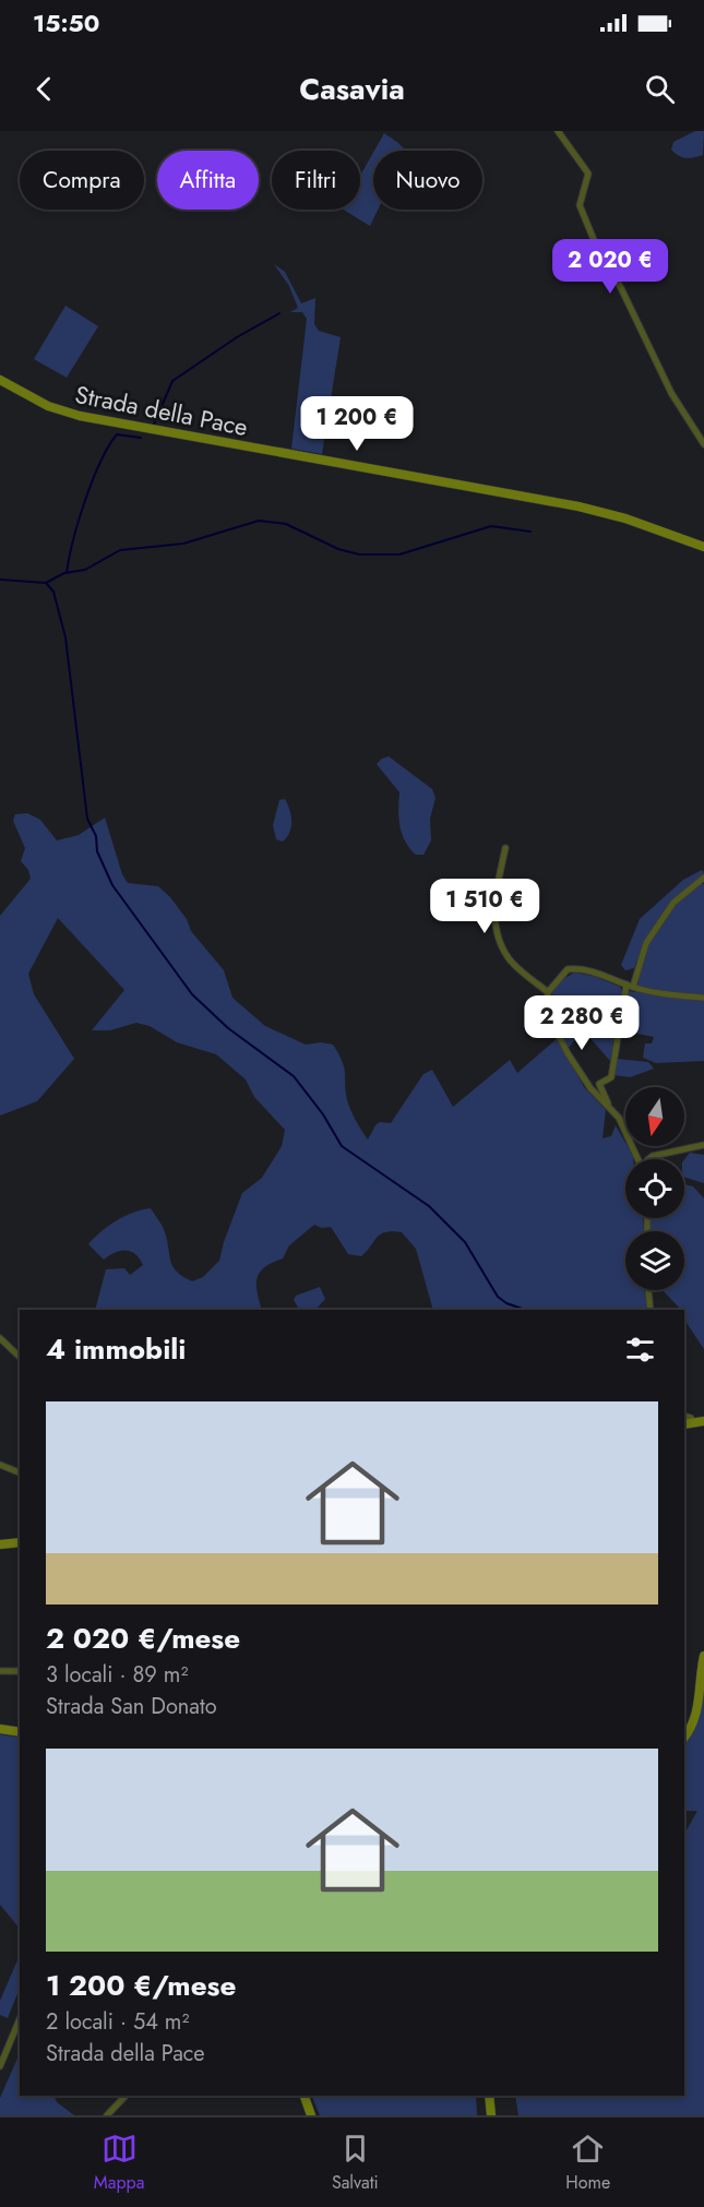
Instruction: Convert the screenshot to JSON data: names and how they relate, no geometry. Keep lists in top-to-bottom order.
{
  "streets": {
    "street": ["Strada della Pace"]
  },
  "north": "bottom",
  "page": {
    "status": "15:50",
    "header": "Casavia",
    "chip": [
      "Compra",
      "Affitta",
      "Filtri",
      "Nuovo"
    ],
    "price": [
      "2 020 €",
      "1 200 €",
      "1 510 €",
      "2 280 €"
    ],
    "heading": "4 immobili",
    "list": [
      {
        "name": "2 020 €/mese",
        "note": "3 locali · 89 m² · Strada San Donato"
      },
      {
        "name": "1 200 €/mese",
        "note": "2 locali · 54 m² · Strada della Pace"
      }
    ],
    "tabs": ["Mappa", "Salvati", "Home"]
  }
}
